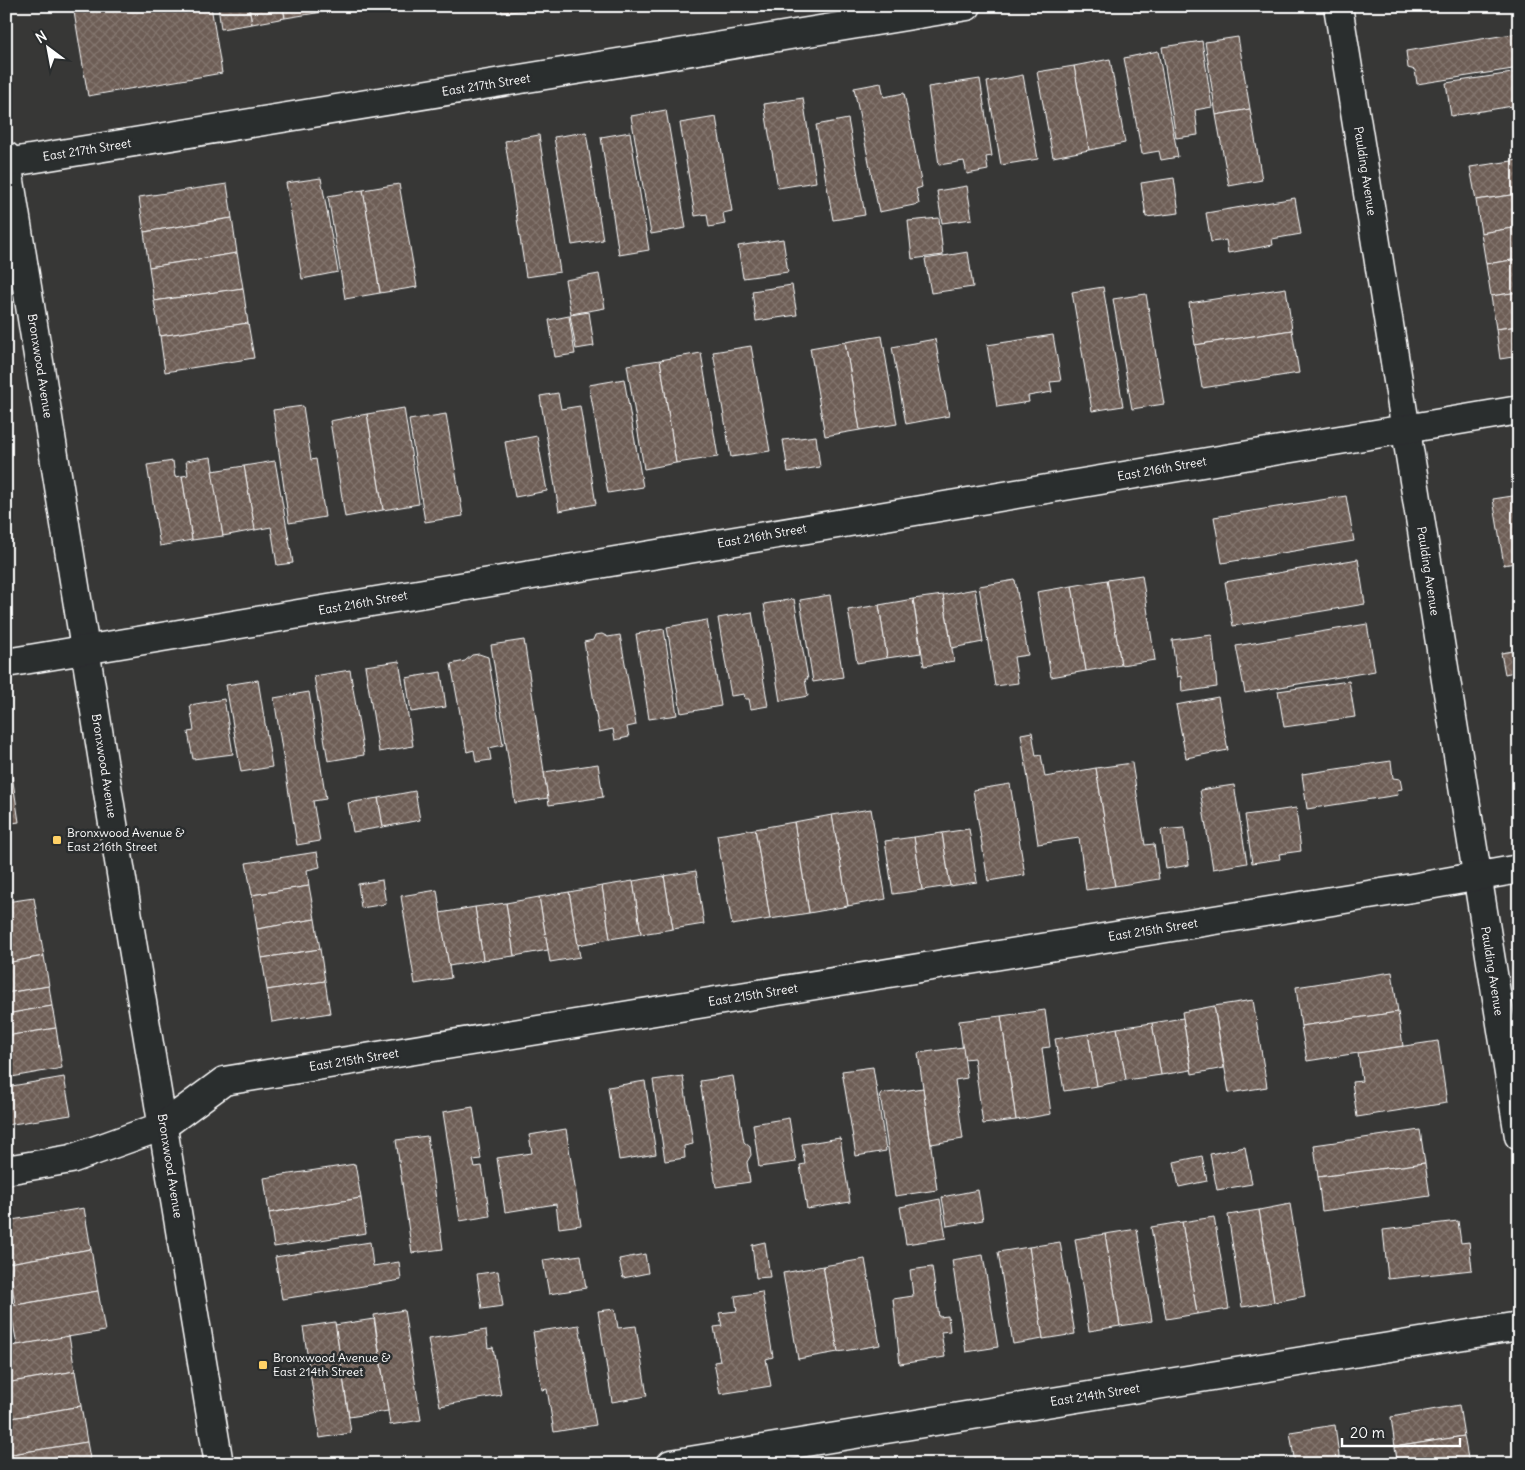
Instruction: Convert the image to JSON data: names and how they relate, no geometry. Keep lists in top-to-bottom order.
{
  "streets": {
    "street": [
      "East 217th Street",
      "Paulding Avenue",
      "Bronxwood Avenue",
      "East 216th Street",
      "East 215th Street",
      "East 214th Street"
    ]
  },
  "crossings": [
    ["East 217th Street", "Bronxwood Avenue"],
    ["Paulding Avenue", "East 216th Street"],
    ["Paulding Avenue", "East 215th Street"],
    ["Bronxwood Avenue", "East 216th Street"],
    ["Bronxwood Avenue", "East 215th Street"]
  ],
  "places": {
    "transit": ["Bronxwood Avenue & East 216th Street", "Bronxwood Avenue & East 214th Street"]
  },
  "scale_bar": "20 m",
  "north": "top left"
}
